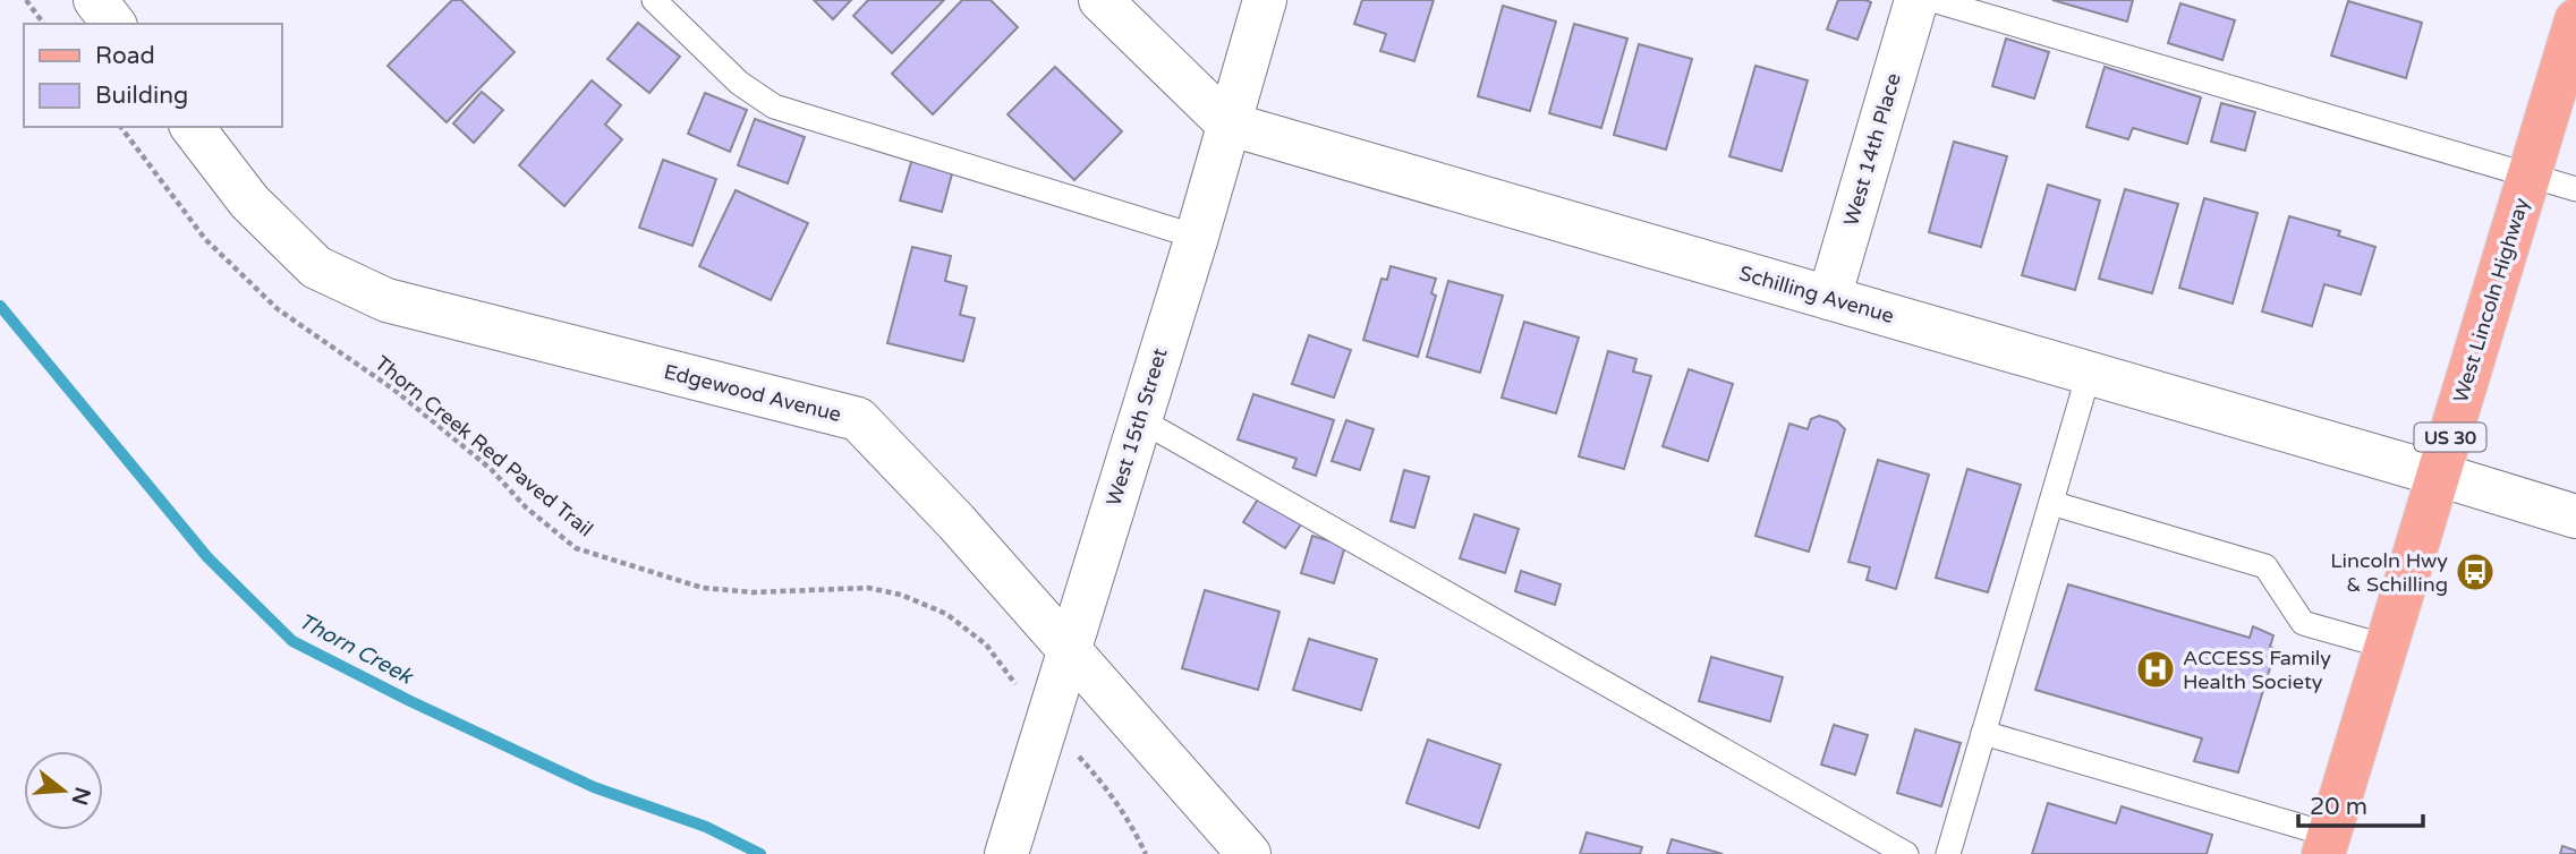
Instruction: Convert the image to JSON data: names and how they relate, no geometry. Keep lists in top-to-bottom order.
{
  "streets": {
    "main road": ["West Lincoln Highway", "US 30"],
    "street": [
      "West 14th Place",
      "Schilling Avenue",
      "Edgewood Avenue",
      "West 15th Street"
    ],
    "path": ["Thorn Creek Red Paved Trail"]
  },
  "crossings": [
    ["West 14th Place", "Schilling Avenue"],
    ["Schilling Avenue", "West Lincoln Highway"],
    ["Schilling Avenue", "West 15th Street"],
    ["Edgewood Avenue", "West 15th Street"]
  ],
  "water": ["Thorn Creek"],
  "places": {
    "bus stop": ["Lincoln Hwy & Schilling"],
    "hospital": ["ACCESS Family Health Society"]
  },
  "legend": ["Road", "Building"],
  "scale_bar": "20 m",
  "north": "right"
}
